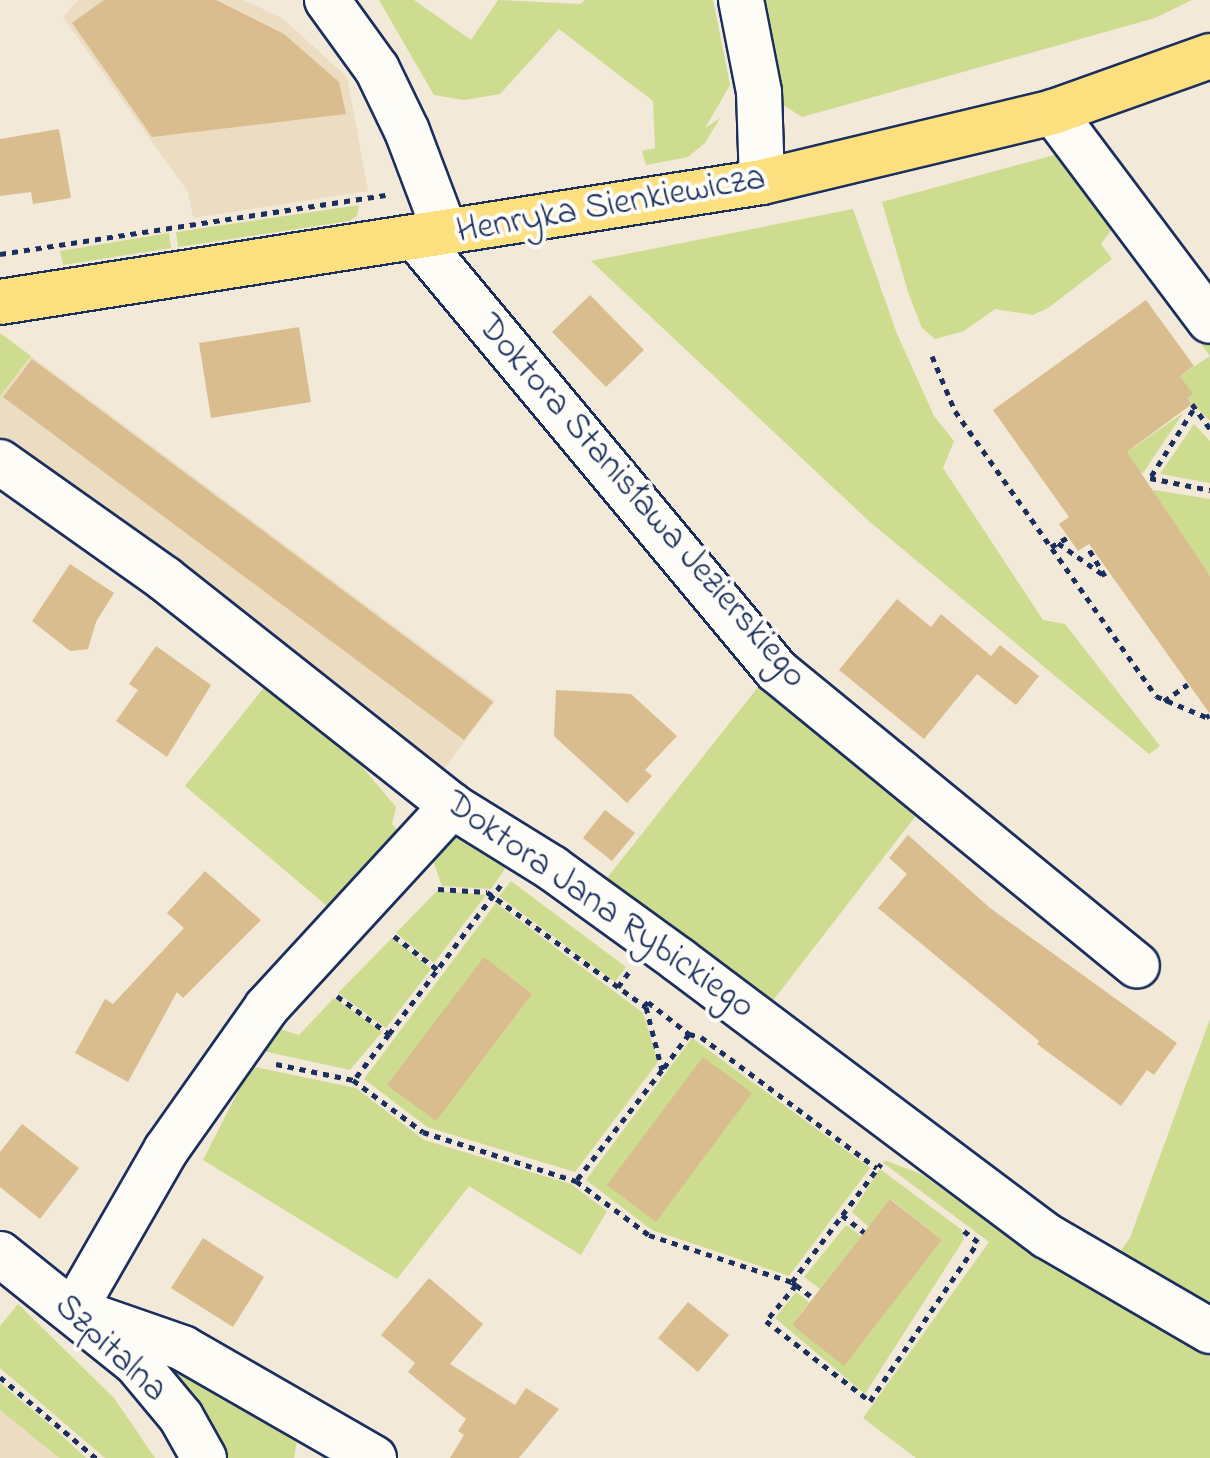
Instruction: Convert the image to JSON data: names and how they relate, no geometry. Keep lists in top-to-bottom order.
{
  "streets": {
    "main road": ["Henryka Sienkiewicza"],
    "street": ["Doktora Stanisława Jezierskiego", "Doktora Jana Rybickiego", "Szpitalna"]
  },
  "crossings": [
    ["Henryka Sienkiewicza", "Doktora Stanisława Jezierskiego"]
  ]
}
